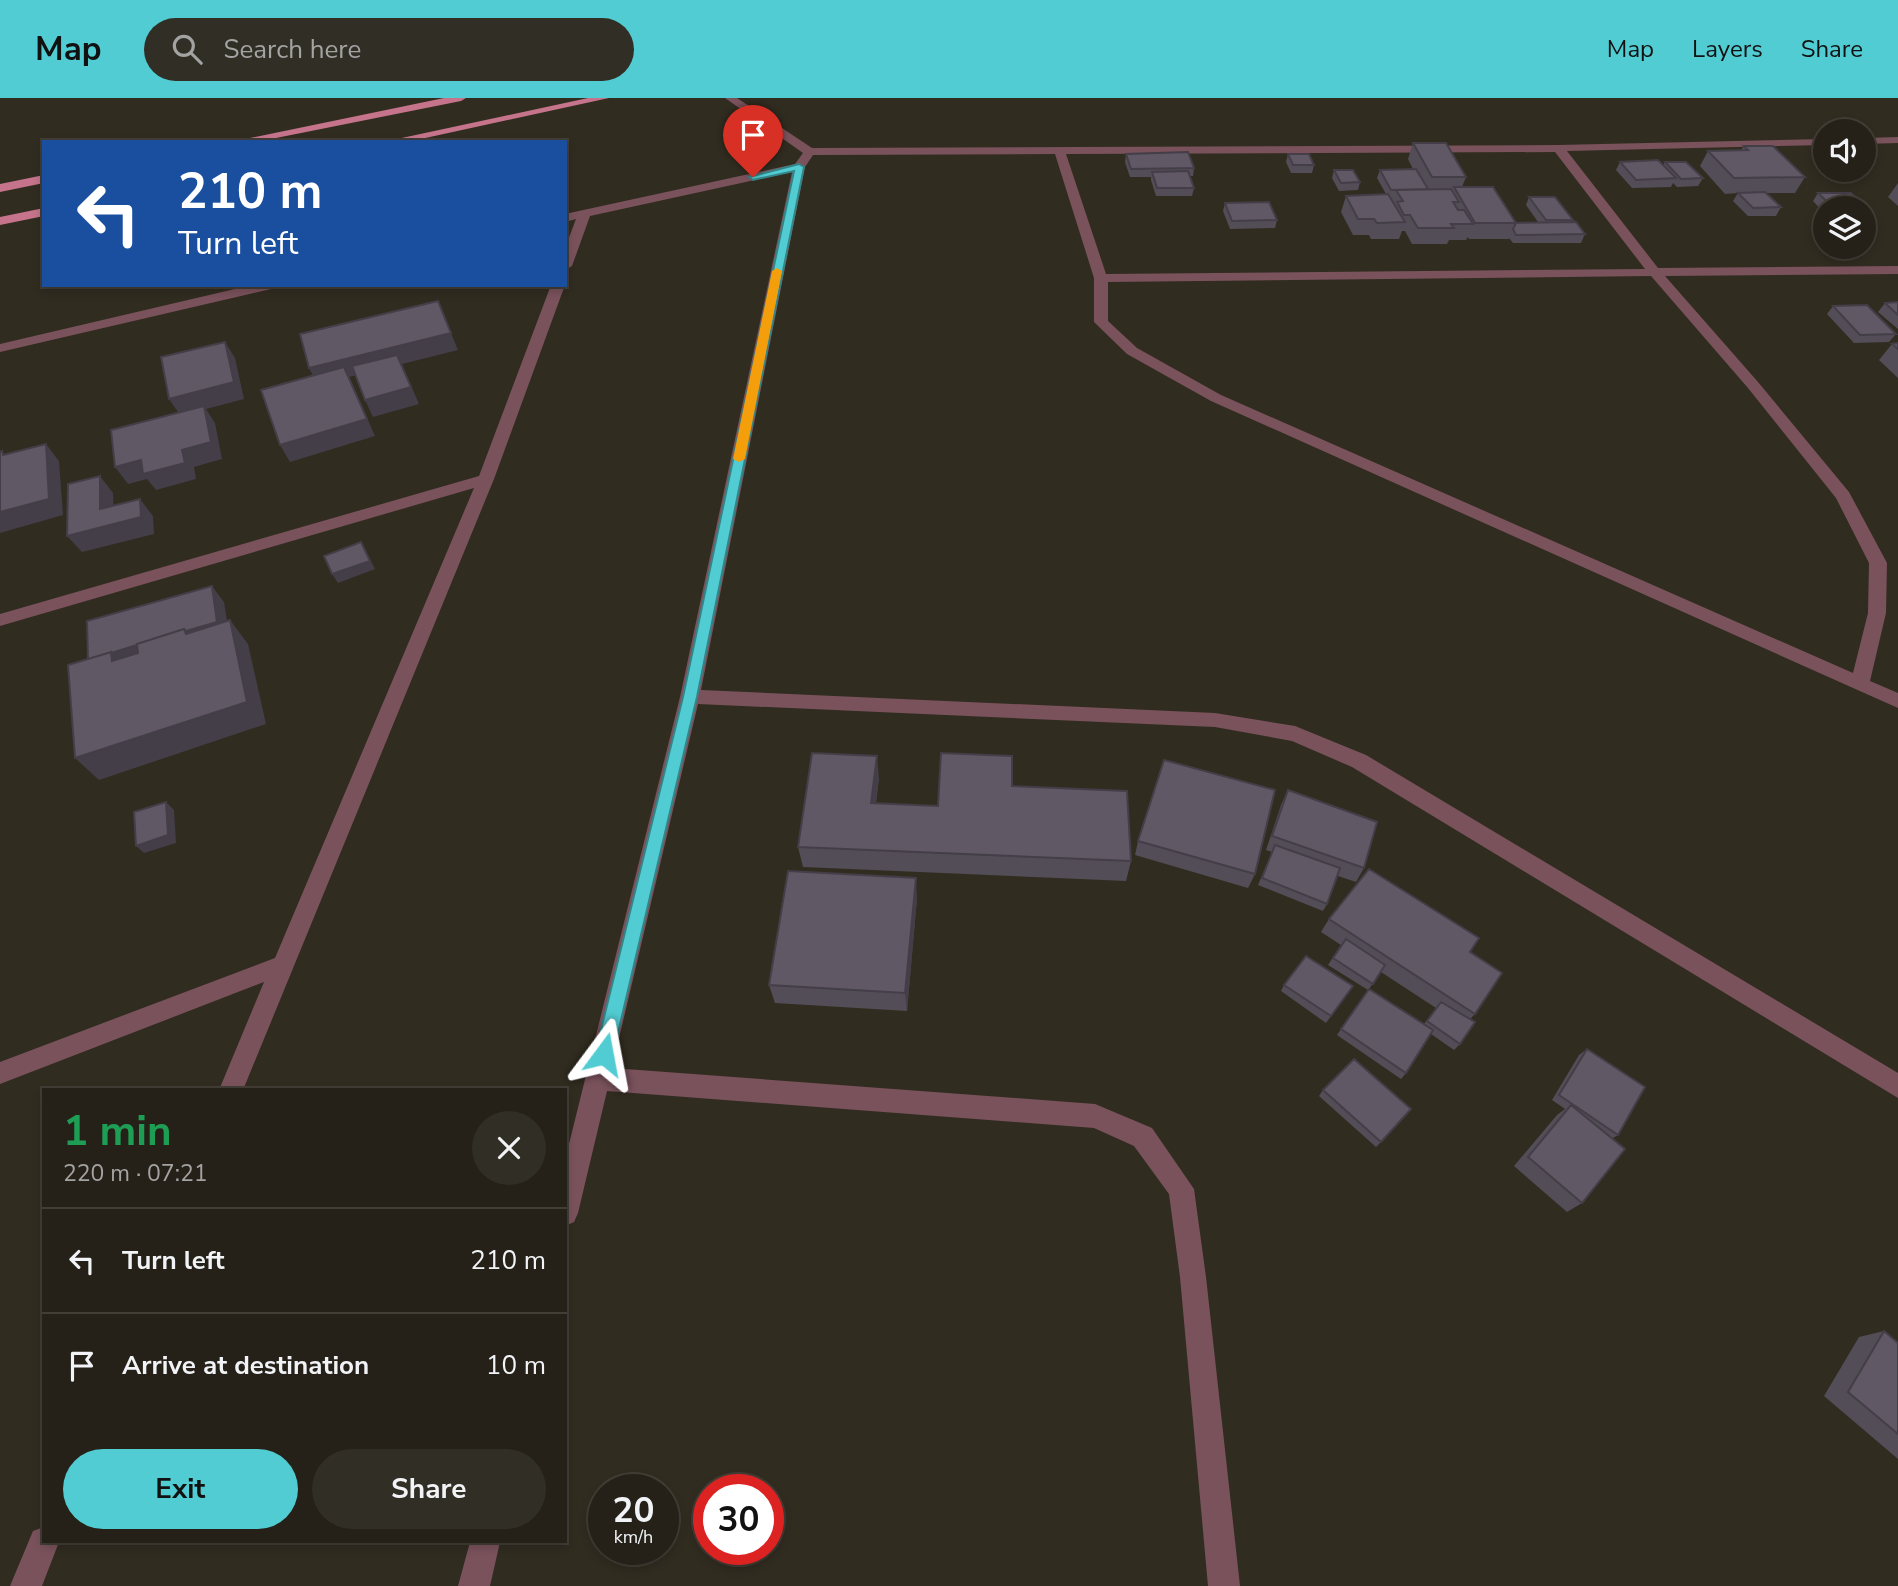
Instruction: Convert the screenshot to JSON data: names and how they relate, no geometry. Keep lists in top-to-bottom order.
{
  "page": {
    "header": "Map",
    "search": "Search here",
    "nav": ["Map", "Layers", "Share"],
    "turn": ["210 m", "Turn left"],
    "heading": ["1 min", "220 m · 07:21"],
    "list": [
      {
        "name": "Turn left",
        "value": "210 m"
      },
      {
        "name": "Arrive at destination",
        "value": "10 m"
      }
    ],
    "buttons": ["Exit", "Share"],
    "speed": "20 km/h",
    "limit": "30"
  }
}
